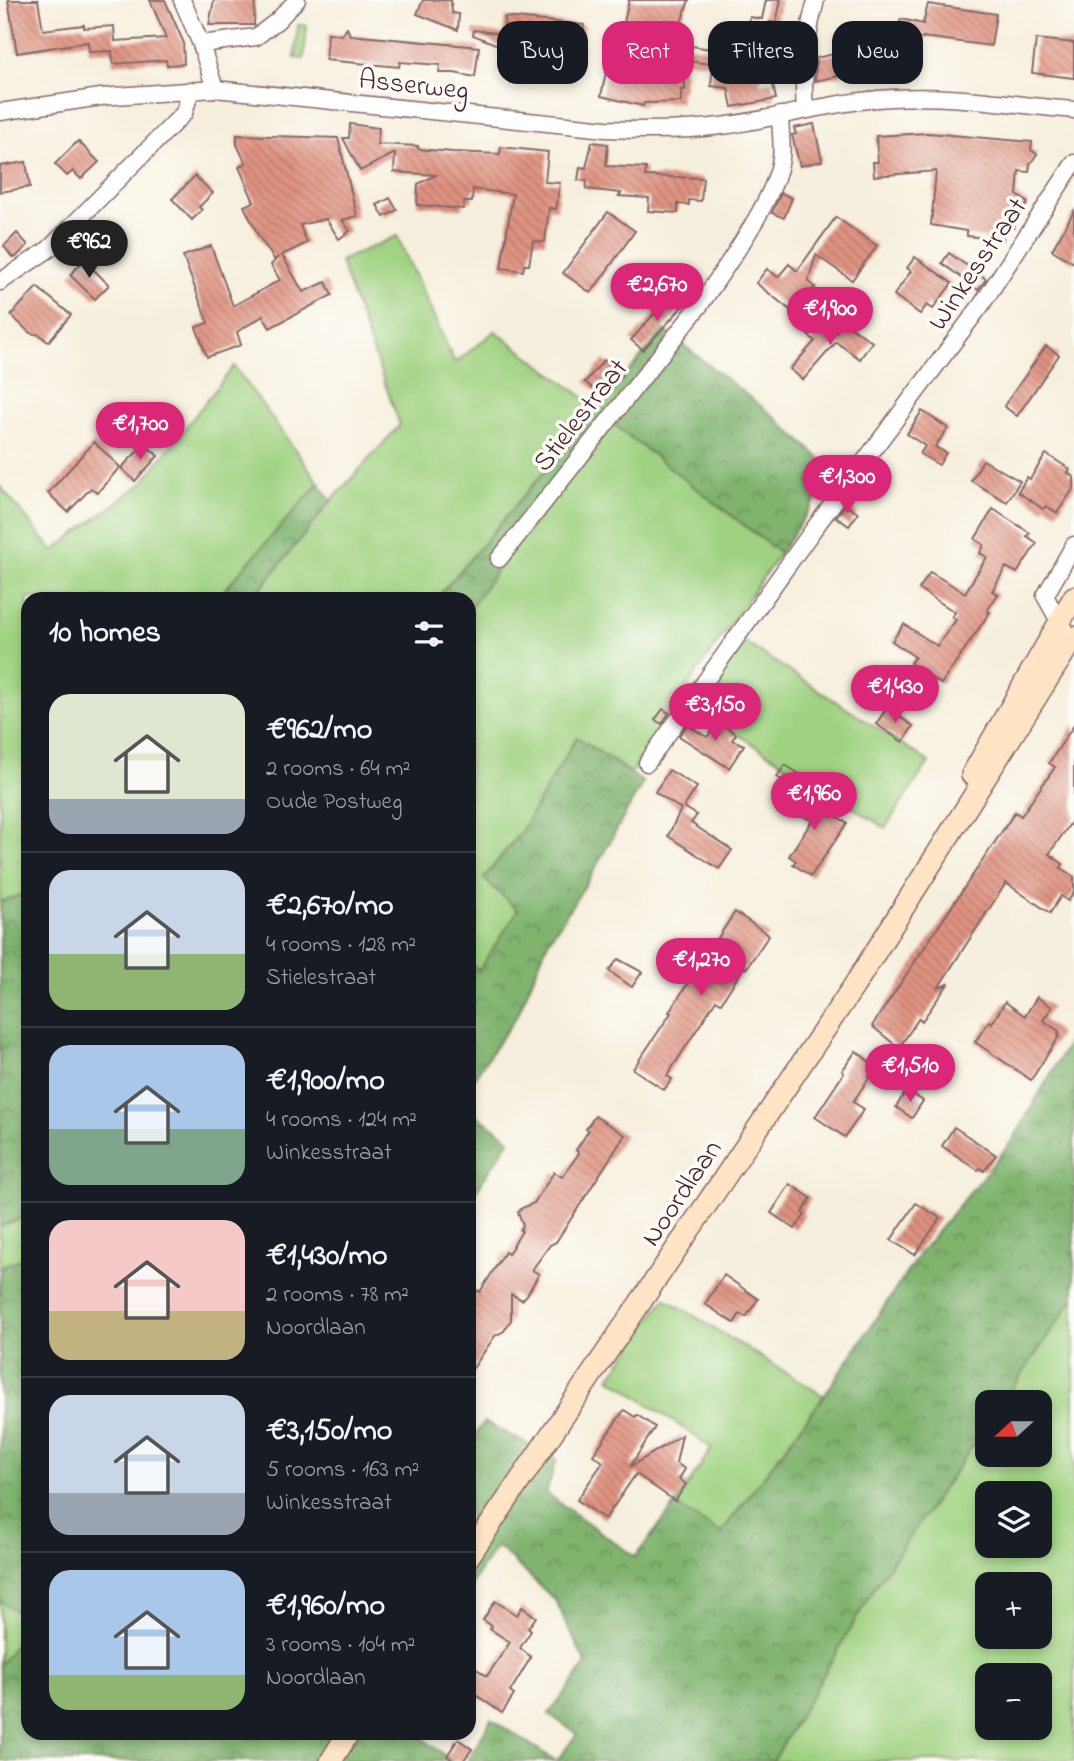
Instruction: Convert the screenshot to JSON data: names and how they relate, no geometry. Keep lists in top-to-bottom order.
{
  "streets": {
    "main road": ["Noordlaan"],
    "street": ["Asserweg", "Winkesstraat", "Stielestraat"]
  },
  "crossings": [
    ["Asserweg", "Stielestraat"]
  ],
  "north": "left",
  "page": {
    "chip": [
      "Buy",
      "Rent",
      "Filters",
      "New"
    ],
    "price": [
      "€962",
      "€2,670",
      "€1,900",
      "€1,700",
      "€1,300",
      "€1,430",
      "€3,150",
      "€1,960",
      "€1,270",
      "€1,510"
    ],
    "heading": "10 homes",
    "list": [
      {
        "name": "€962/mo",
        "note": "2 rooms · 64 m² · Oude Postweg"
      },
      {
        "name": "€2,670/mo",
        "note": "4 rooms · 128 m² · Stielestraat"
      },
      {
        "name": "€1,900/mo",
        "note": "4 rooms · 124 m² · Winkesstraat"
      },
      {
        "name": "€1,430/mo",
        "note": "2 rooms · 78 m² · Noordlaan"
      },
      {
        "name": "€3,150/mo",
        "note": "5 rooms · 163 m² · Winkesstraat"
      },
      {
        "name": "€1,960/mo",
        "note": "3 rooms · 104 m² · Noordlaan"
      }
    ],
    "map_buttons": ["+", "−"]
  }
}
